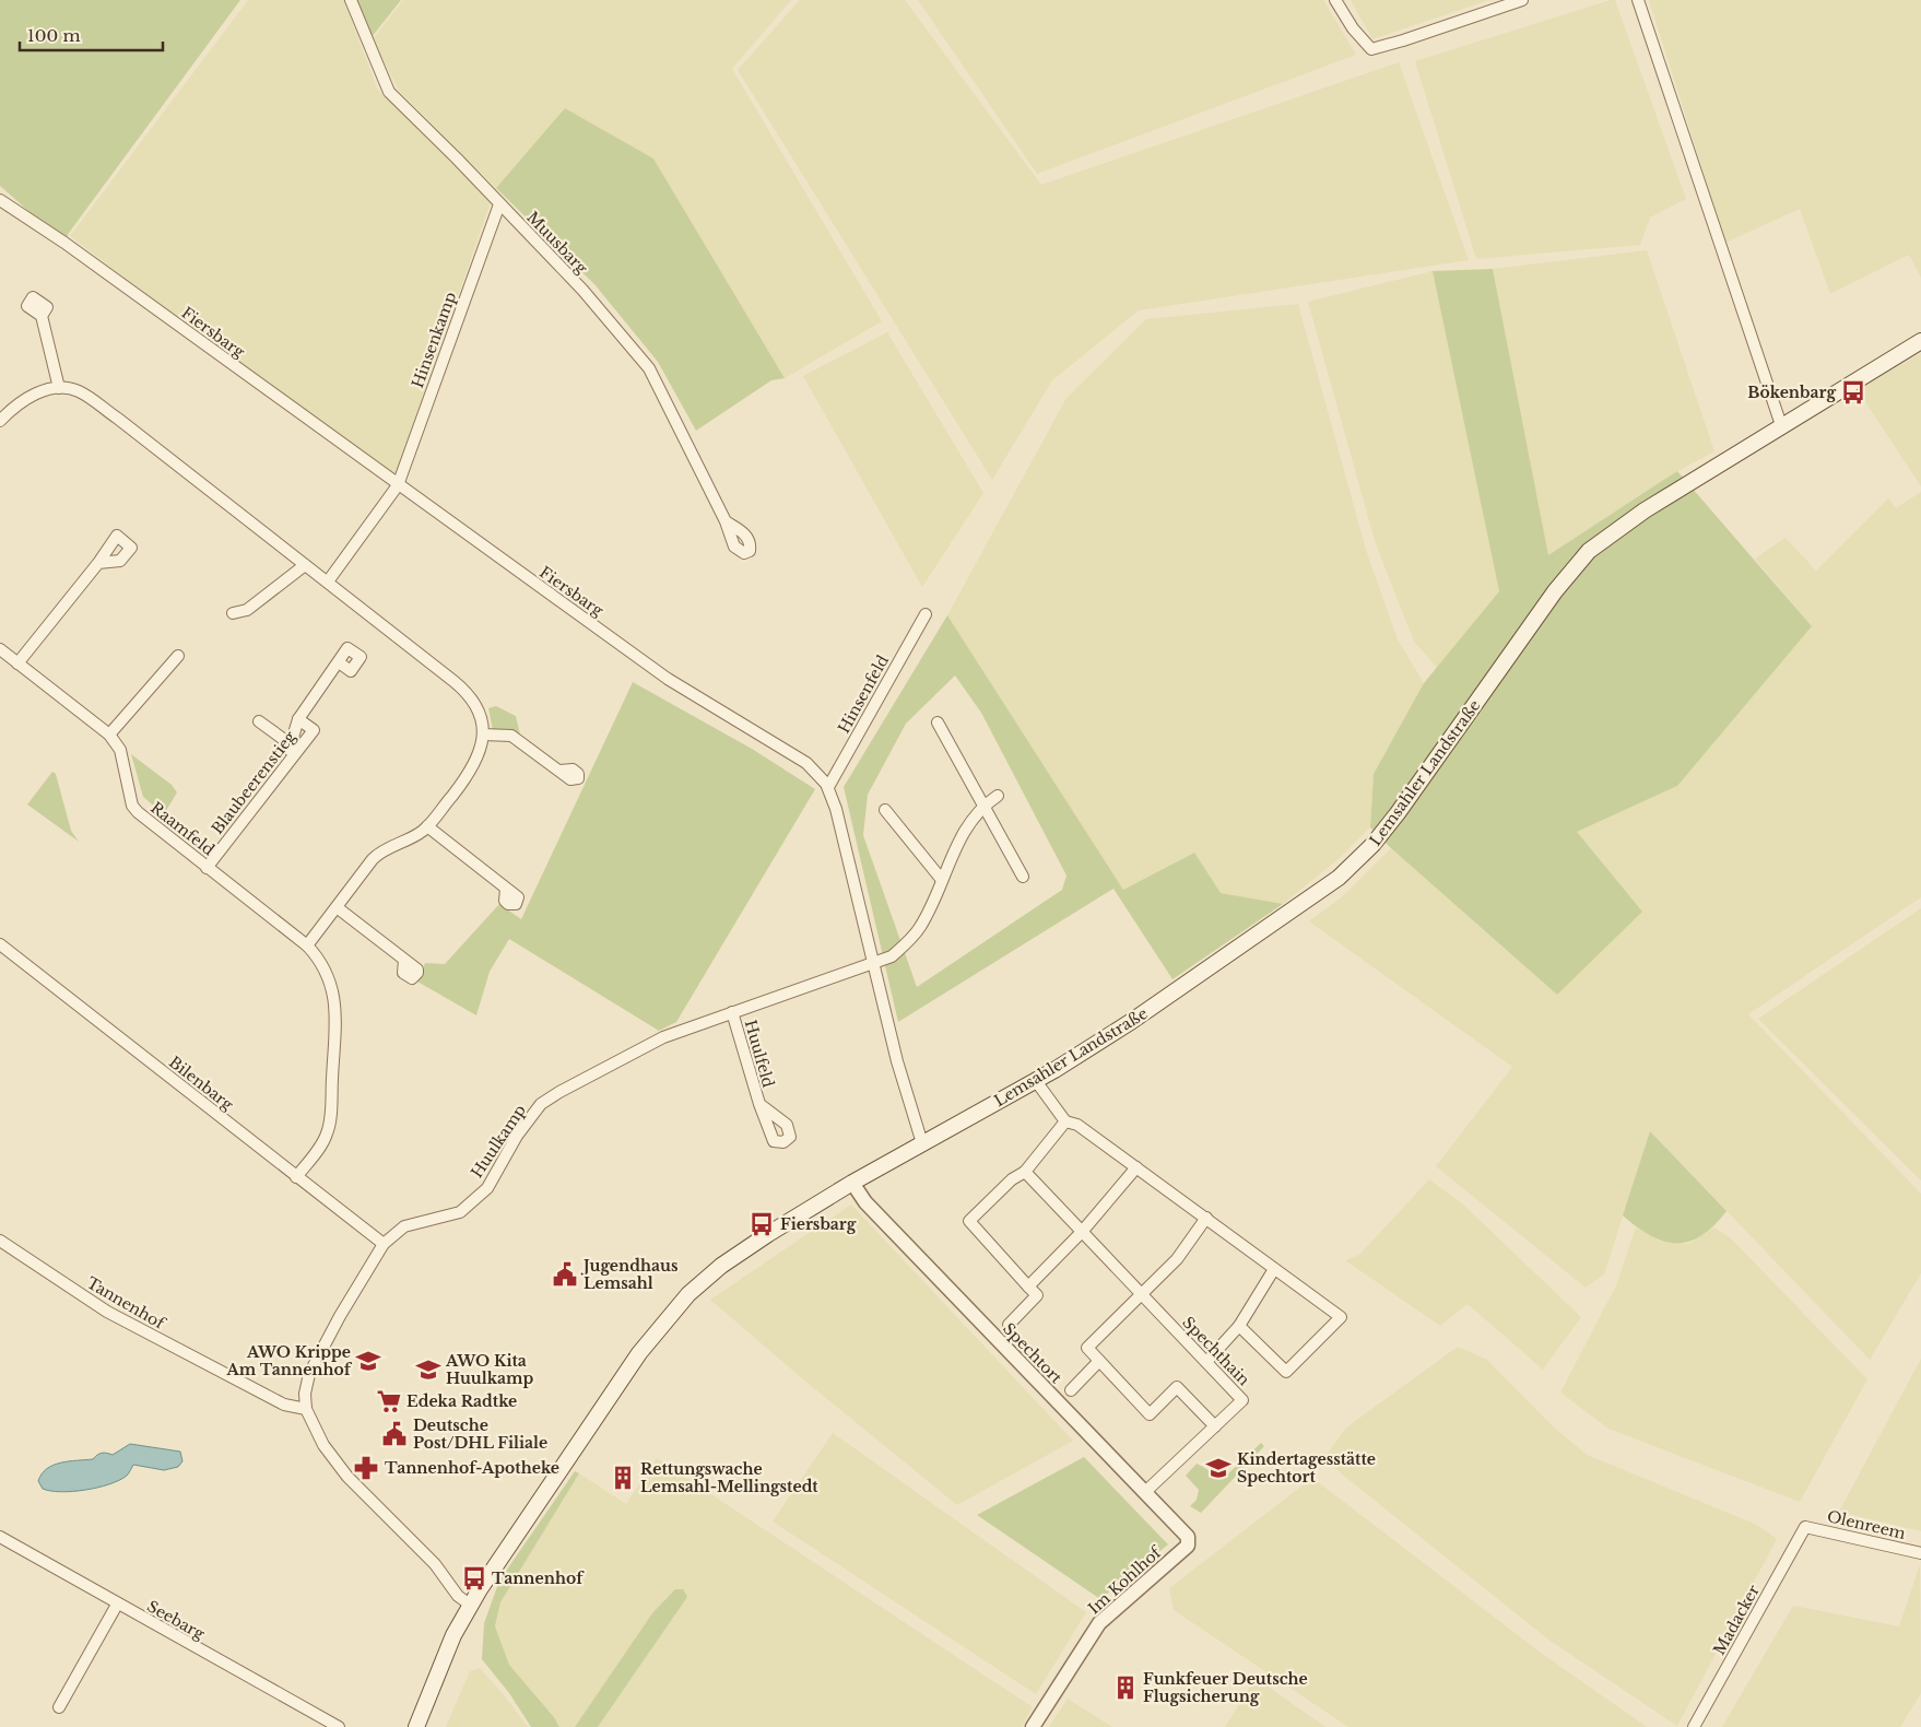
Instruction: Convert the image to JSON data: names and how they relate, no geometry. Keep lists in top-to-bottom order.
{
  "streets": {
    "main road": ["Lemsahler Landstraße"],
    "street": [
      "Muusbarg",
      "Fiersbarg",
      "Hinsenkamp",
      "Hinsenfeld",
      "Blaubeerenstieg",
      "Raamfeld",
      "Huulfeld",
      "Bilenbarg",
      "Huulkamp",
      "Tannenhof",
      "Spechthain",
      "Spechtort",
      "Olenreem",
      "Im Kohlhof",
      "Seebarg",
      "Madacker"
    ]
  },
  "crossings": [
    ["Muusbarg", "Hinsenkamp"],
    ["Fiersbarg", "Hinsenkamp"],
    ["Fiersbarg", "Hinsenfeld"],
    ["Fiersbarg", "Lemsahler Landstraße"],
    ["Fiersbarg", "Huulkamp"],
    ["Lemsahler Landstraße", "Spechtort"],
    ["Blaubeerenstieg", "Raamfeld"],
    ["Raamfeld", "Bilenbarg"],
    ["Huulfeld", "Huulkamp"],
    ["Bilenbarg", "Huulkamp"],
    ["Huulkamp", "Tannenhof"],
    ["Spechthain", "Spechtort"],
    ["Spechtort", "Im Kohlhof"],
    ["Olenreem", "Madacker"]
  ],
  "places": {
    "bus stop": ["Bökenbarg", "Fiersbarg", "Tannenhof"],
    "public building": ["Jugendhaus Lemsahl", "Deutsche Post/DHL Filiale"],
    "school or university": ["AWO Krippe Am Tannenhof", "AWO Kita Huulkamp", "Kindertagesstätte Spechtort"],
    "supermarket": ["Edeka Radtke"],
    "pharmacy": ["Tannenhof-Apotheke"],
    "building": ["Rettungswache Lemsahl-Mellingstedt", "Funkfeuer Deutsche Flugsicherung"]
  },
  "scale_bar": "100 m"
}
